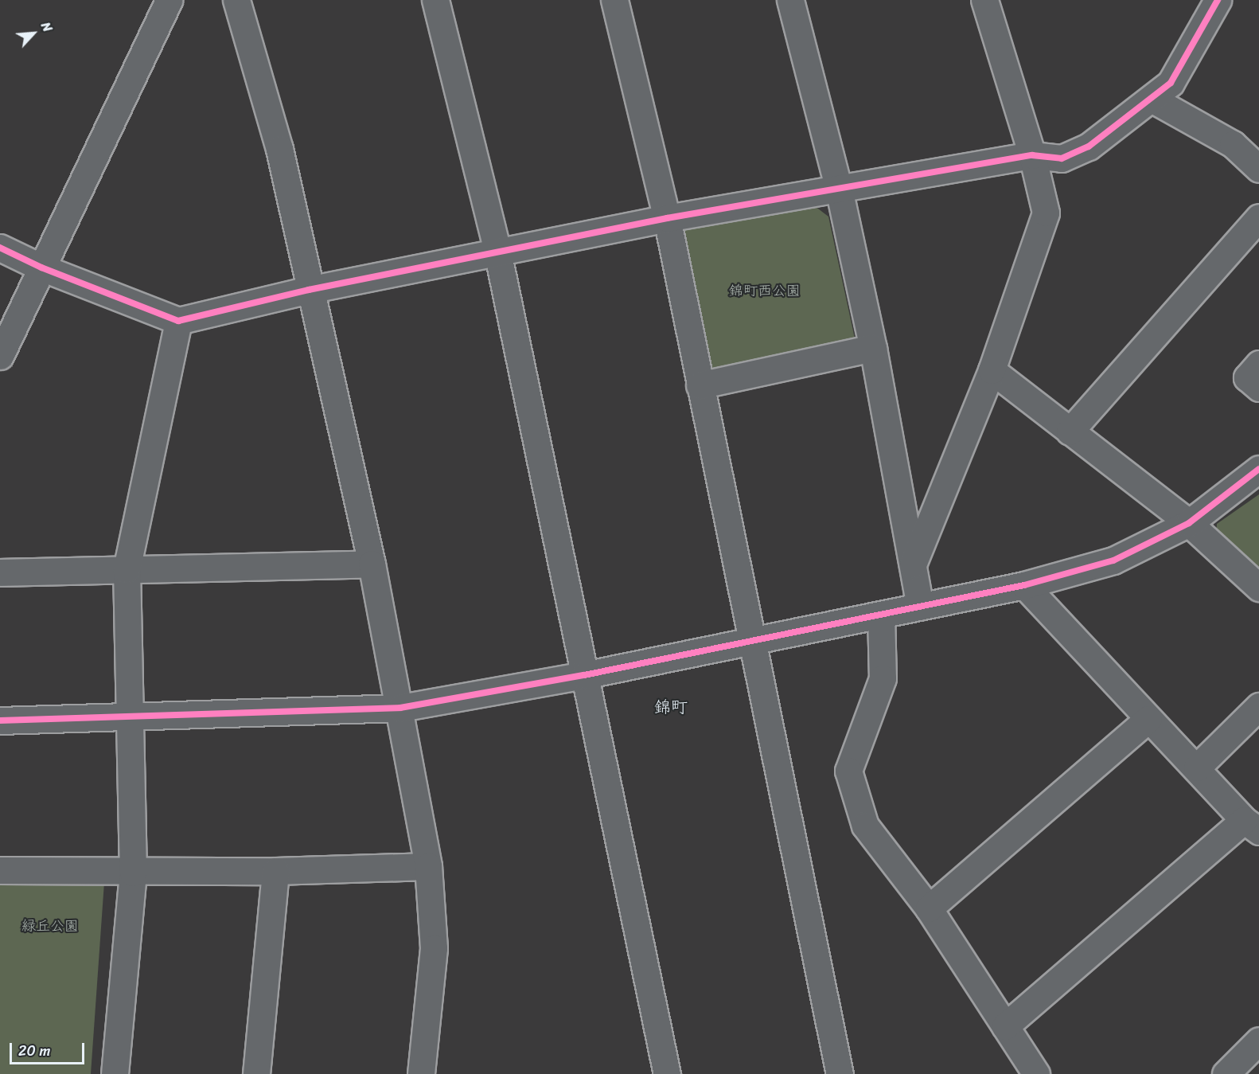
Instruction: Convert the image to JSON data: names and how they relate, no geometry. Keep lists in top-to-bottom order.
{
  "districts": ["錦町"],
  "parks": ["錦町西公園", "緑丘公園"],
  "scale_bar": "20 m",
  "north": "top right"
}
